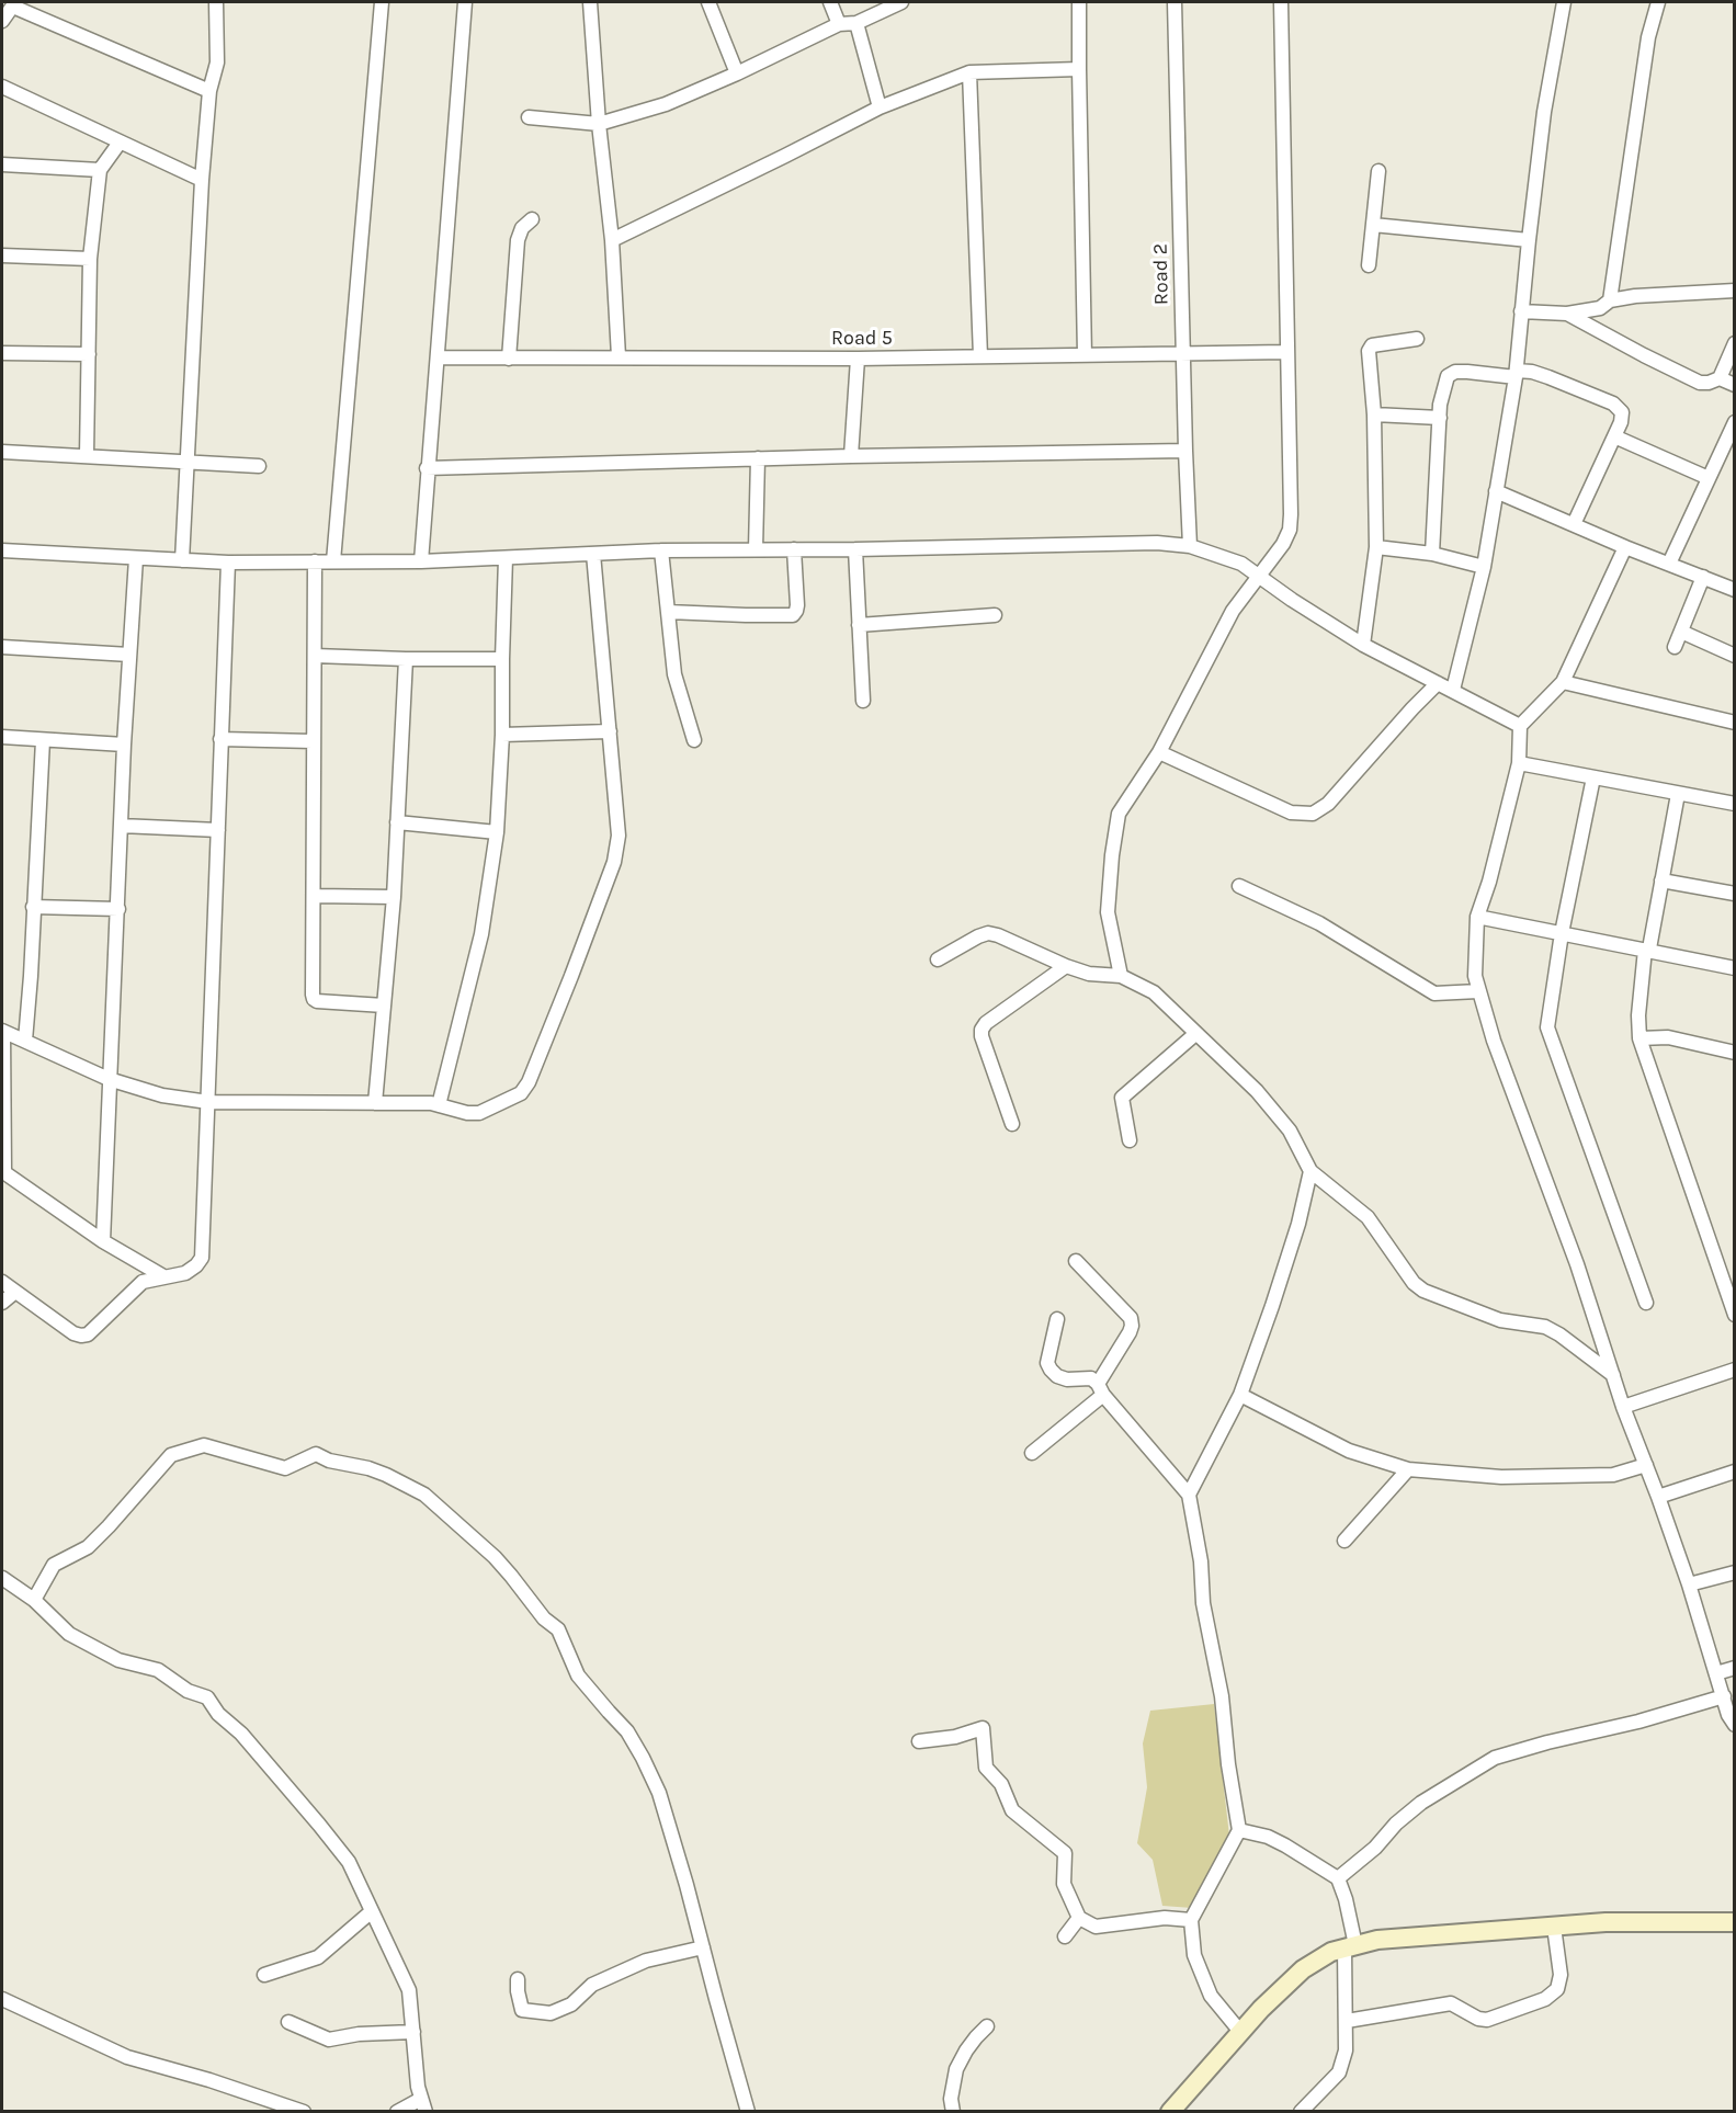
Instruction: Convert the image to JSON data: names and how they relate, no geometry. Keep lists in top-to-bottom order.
{
  "streets": {
    "street": ["Road 2", "Road 5"]
  },
  "crossings": [
    ["Road 2", "Road 5"]
  ]
}
